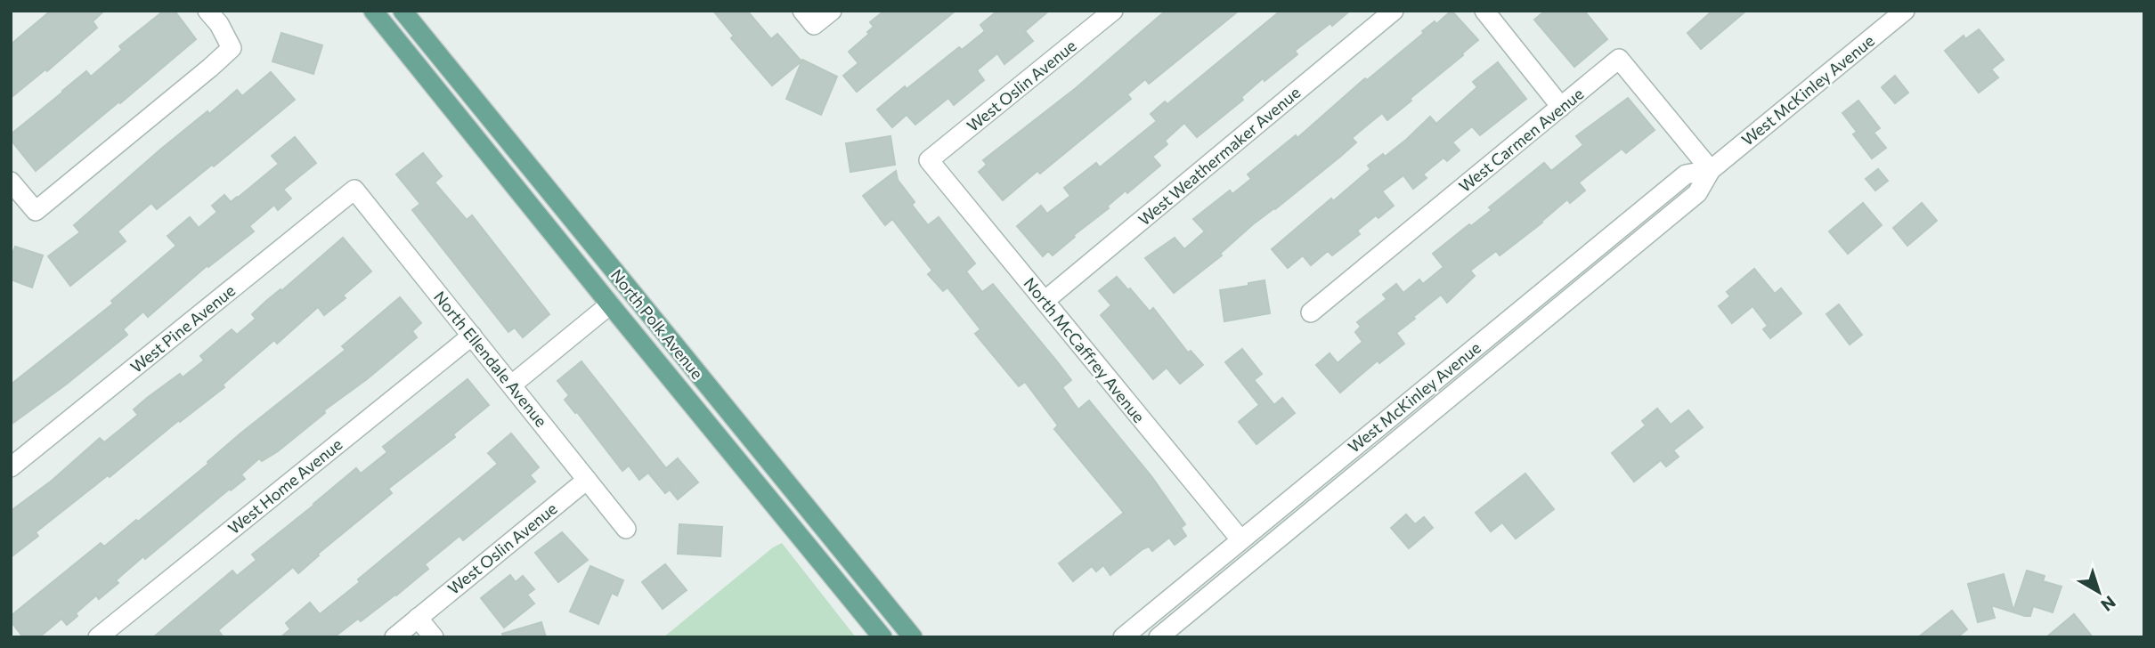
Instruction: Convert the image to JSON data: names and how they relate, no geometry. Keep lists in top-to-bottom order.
{
  "streets": {
    "main road": ["North Polk Avenue"],
    "street": [
      "West Oslin Avenue",
      "West McKinley Avenue",
      "West Carmen Avenue",
      "West Weathermaker Avenue",
      "West Pine Avenue",
      "North McCaffrey Avenue",
      "North Ellendale Avenue",
      "West Home Avenue"
    ]
  },
  "crossings": [
    ["West Oslin Avenue", "North McCaffrey Avenue"],
    ["West Oslin Avenue", "North Ellendale Avenue"],
    ["West McKinley Avenue", "West Carmen Avenue"],
    ["West McKinley Avenue", "North McCaffrey Avenue"],
    ["West Weathermaker Avenue", "North McCaffrey Avenue"],
    ["West Pine Avenue", "North Ellendale Avenue"],
    ["North Ellendale Avenue", "West Home Avenue"]
  ],
  "north": "bottom right"
}
